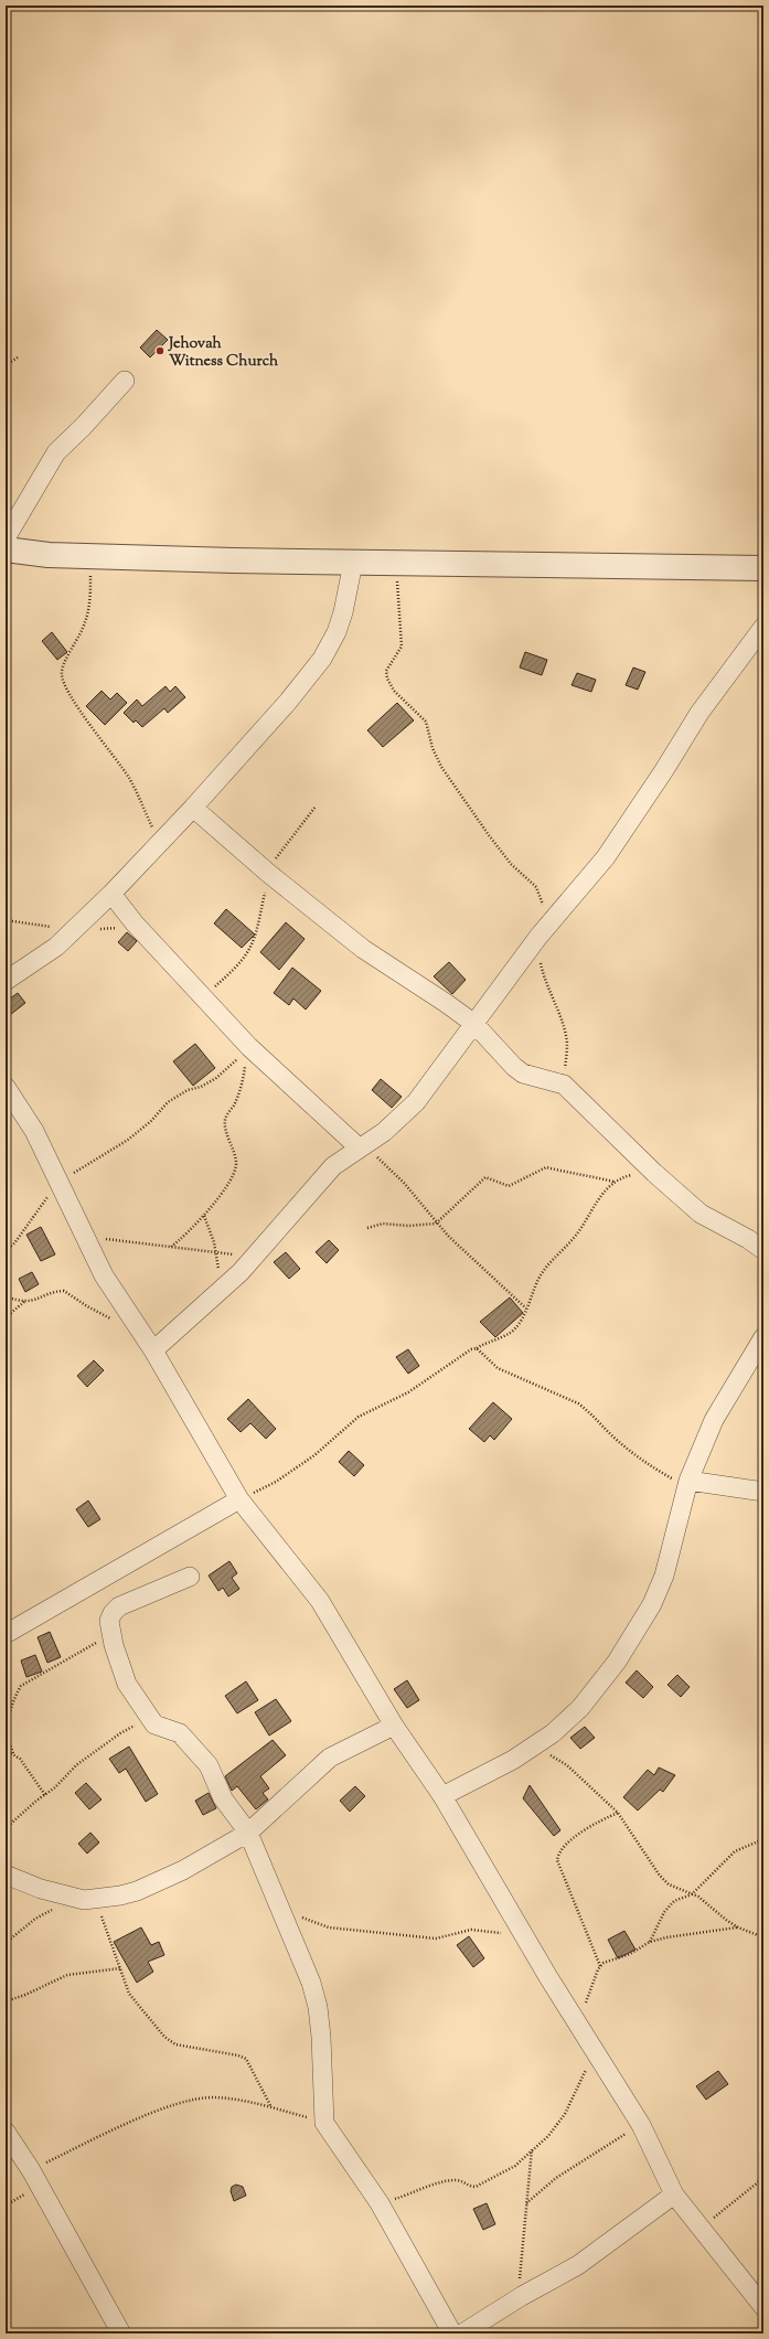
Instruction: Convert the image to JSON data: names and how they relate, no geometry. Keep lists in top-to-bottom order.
{
  "places": ["Jehovah Witness Church"]
}
